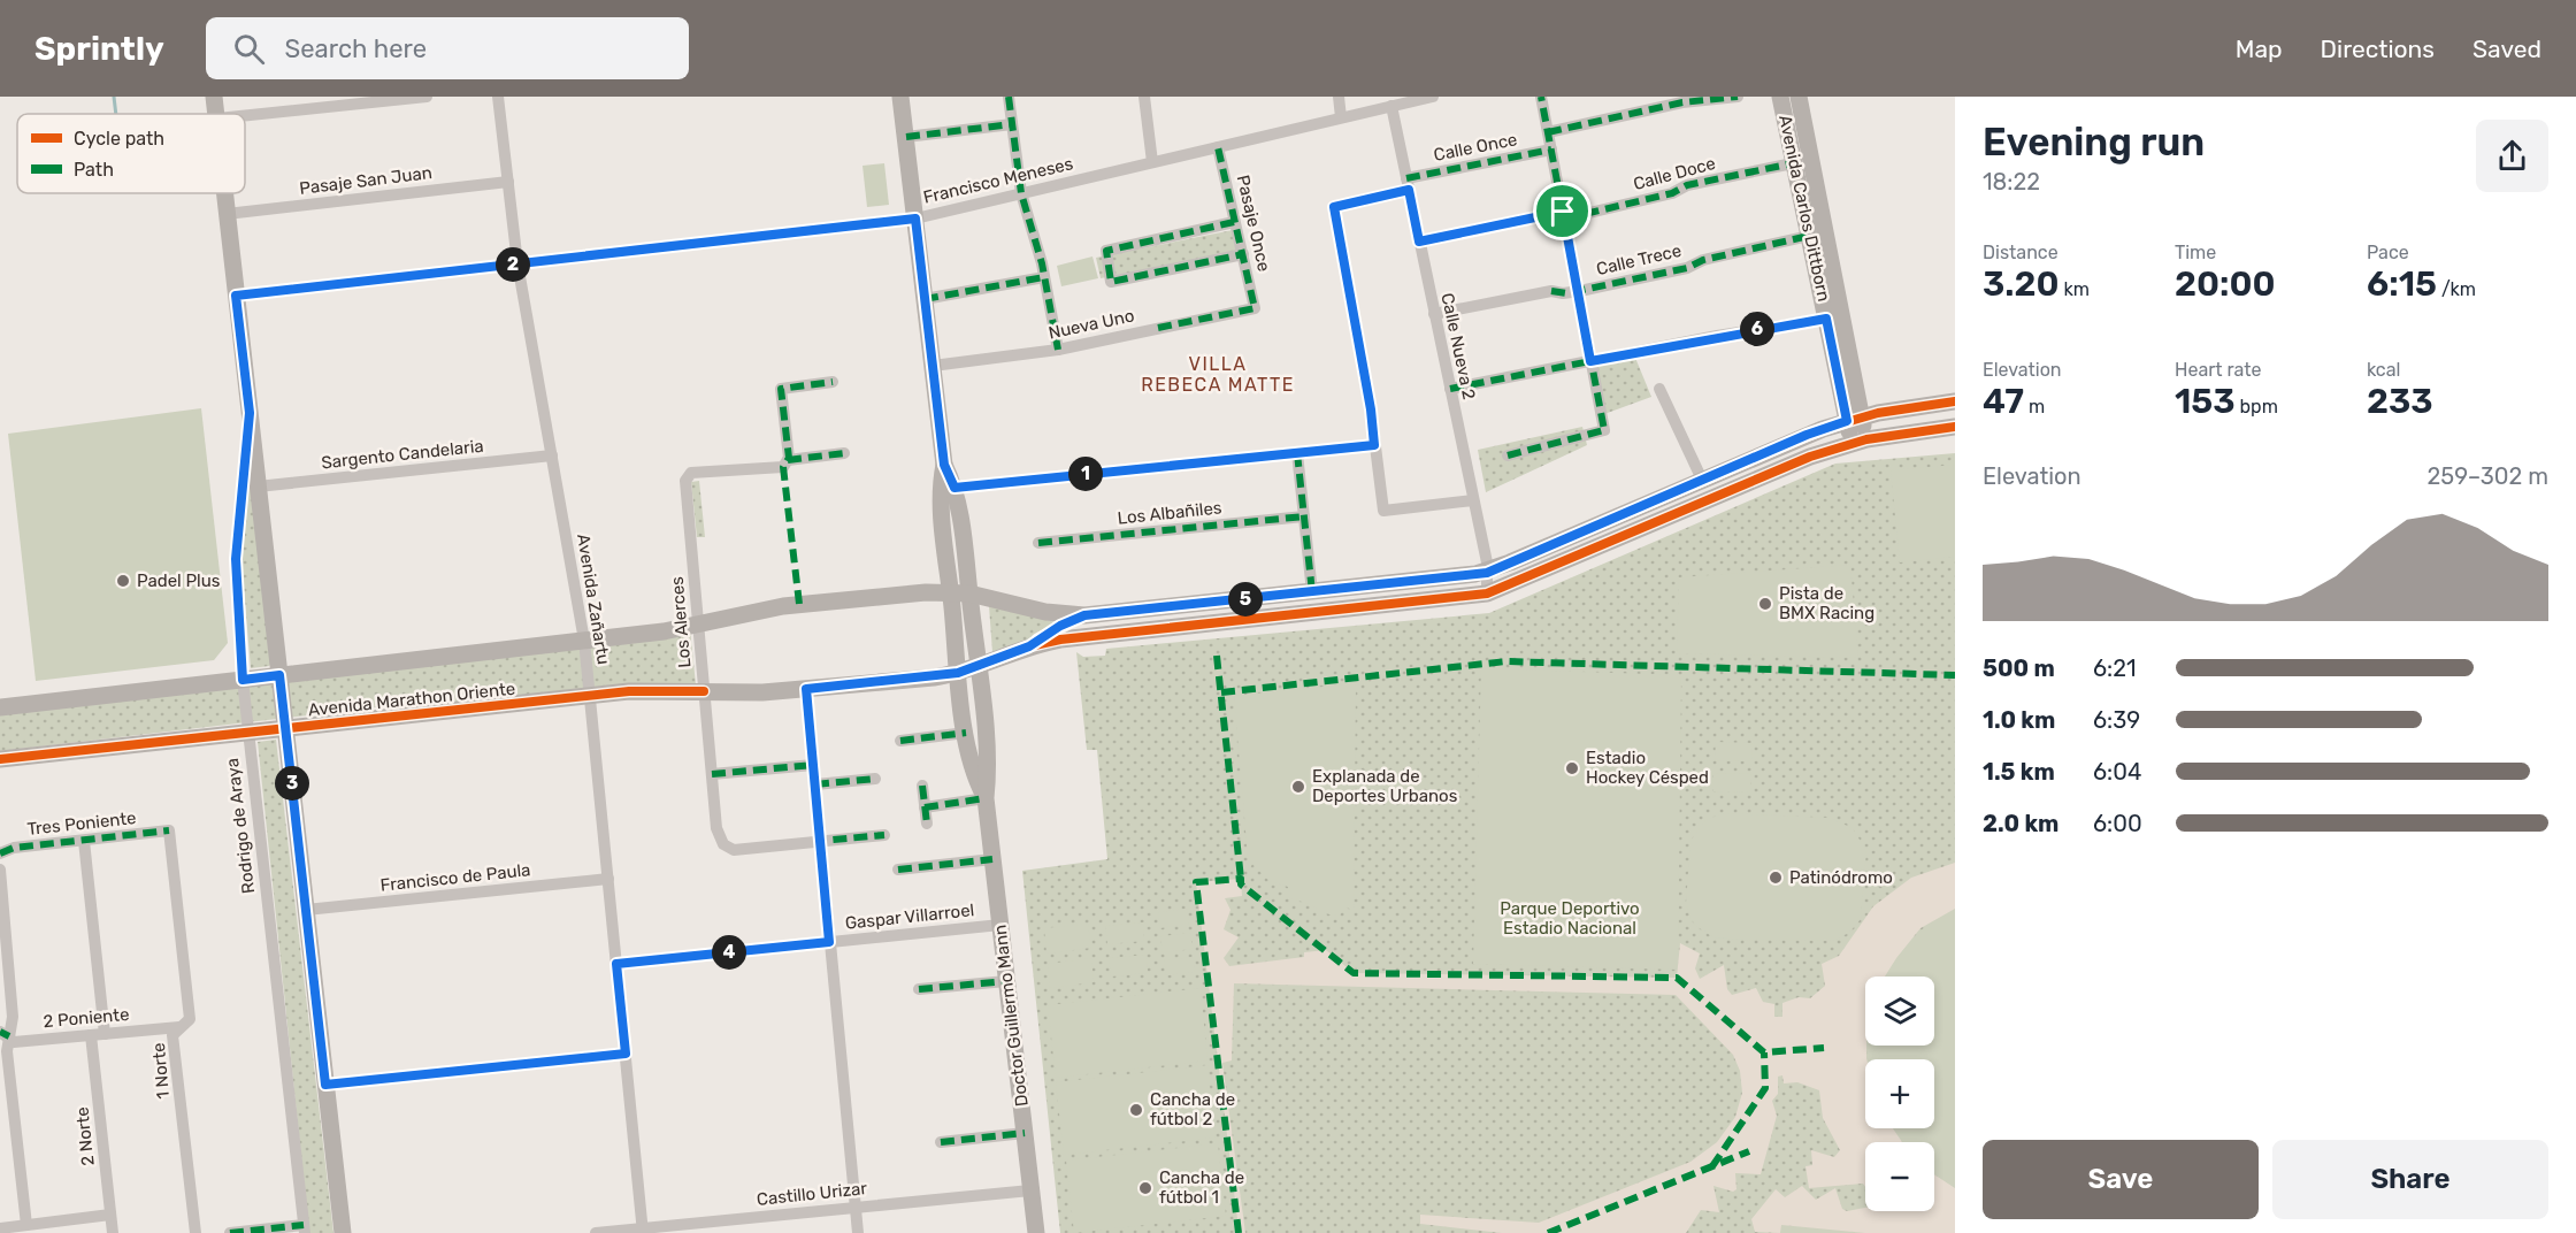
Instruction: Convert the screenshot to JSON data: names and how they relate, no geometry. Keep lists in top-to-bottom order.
{
  "streets": {
    "main road": ["Avenida Carlos Dittborn", "Avenida Marathon Oriente", "Doctor Guillermo Mann"],
    "street": [
      "Calle Once",
      "Calle Doce",
      "Pasaje San Juan",
      "Francisco Meneses",
      "Pasaje Once",
      "Calle Trece",
      "Nueva Uno",
      "Calle Nueva 2",
      "Sargento Candelaria",
      "Los Albañiles",
      "Avenida Zañartu",
      "Los Alerces",
      "Tres Poniente",
      "Rodrigo de Araya",
      "Francisco de Paula",
      "Gaspar Villarroel",
      "2 Poniente",
      "1 Norte",
      "2 Norte",
      "Castillo Urizar"
    ]
  },
  "crossings": [
    ["Calle Once", "Calle Nueva 2"],
    ["Calle Doce", "Avenida Carlos Dittborn"],
    ["Calle Doce", "Calle Nueva 2"],
    ["Pasaje San Juan", "Avenida Zañartu"],
    ["Francisco Meneses", "Pasaje Once"],
    ["Francisco Meneses", "Calle Nueva 2"],
    ["Francisco Meneses", "Avenida Zañartu"],
    ["Francisco Meneses", "Doctor Guillermo Mann"],
    ["Avenida Carlos Dittborn", "Calle Trece"],
    ["Avenida Carlos Dittborn", "Avenida Marathon Oriente"],
    ["Pasaje Once", "Nueva Uno"],
    ["Calle Trece", "Calle Nueva 2"],
    ["Nueva Uno", "Doctor Guillermo Mann"],
    ["Calle Nueva 2", "Avenida Marathon Oriente"],
    ["Sargento Candelaria", "Avenida Zañartu"],
    ["Avenida Zañartu", "Avenida Marathon Oriente"],
    ["Avenida Zañartu", "Francisco de Paula"],
    ["Avenida Zañartu", "Gaspar Villarroel"],
    ["Avenida Zañartu", "Castillo Urizar"],
    ["Los Alerces", "Avenida Marathon Oriente"],
    ["Avenida Marathon Oriente", "Rodrigo de Araya"],
    ["Avenida Marathon Oriente", "Doctor Guillermo Mann"],
    ["Tres Poniente", "1 Norte"],
    ["Gaspar Villarroel", "Doctor Guillermo Mann"],
    ["Doctor Guillermo Mann", "Castillo Urizar"],
    ["2 Poniente", "1 Norte"],
    ["2 Poniente", "2 Norte"]
  ],
  "districts": ["VILLA REBECA MATTE"],
  "parks": ["Parque Deportivo Estadio Nacional"],
  "places": [
    "Padel Plus",
    "Pista de BMX Racing",
    "Estadio Hockey Césped",
    "Explanada de Deportes Urbanos",
    "Patinódromo",
    "Cancha de fútbol 2",
    "Cancha de fútbol 1"
  ],
  "legend": ["Cycle path", "Path"],
  "page": {
    "header": "Sprintly",
    "search": "Search here",
    "nav": ["Map", "Directions", "Saved"],
    "heading": ["Evening run", "18:22"],
    "stats": [
      ["Distance", "3.20 km"],
      ["Time", "20:00"],
      ["Pace", "6:15 /km"],
      ["Elevation", "47 m"],
      ["Heart rate", "153 bpm"],
      ["kcal", "233"]
    ],
    "pins": [
      "2",
      "6",
      "1",
      "5",
      "3",
      "4"
    ],
    "chart": ["Elevation", "259–302 m"],
    "list": [
      {
        "name": "500 m",
        "note": "6:21"
      },
      {
        "name": "1.0 km",
        "note": "6:39"
      },
      {
        "name": "1.5 km",
        "note": "6:04"
      },
      {
        "name": "2.0 km",
        "note": "6:00"
      }
    ],
    "map_buttons": ["+", "−"],
    "buttons": ["Save", "Share"]
  }
}
